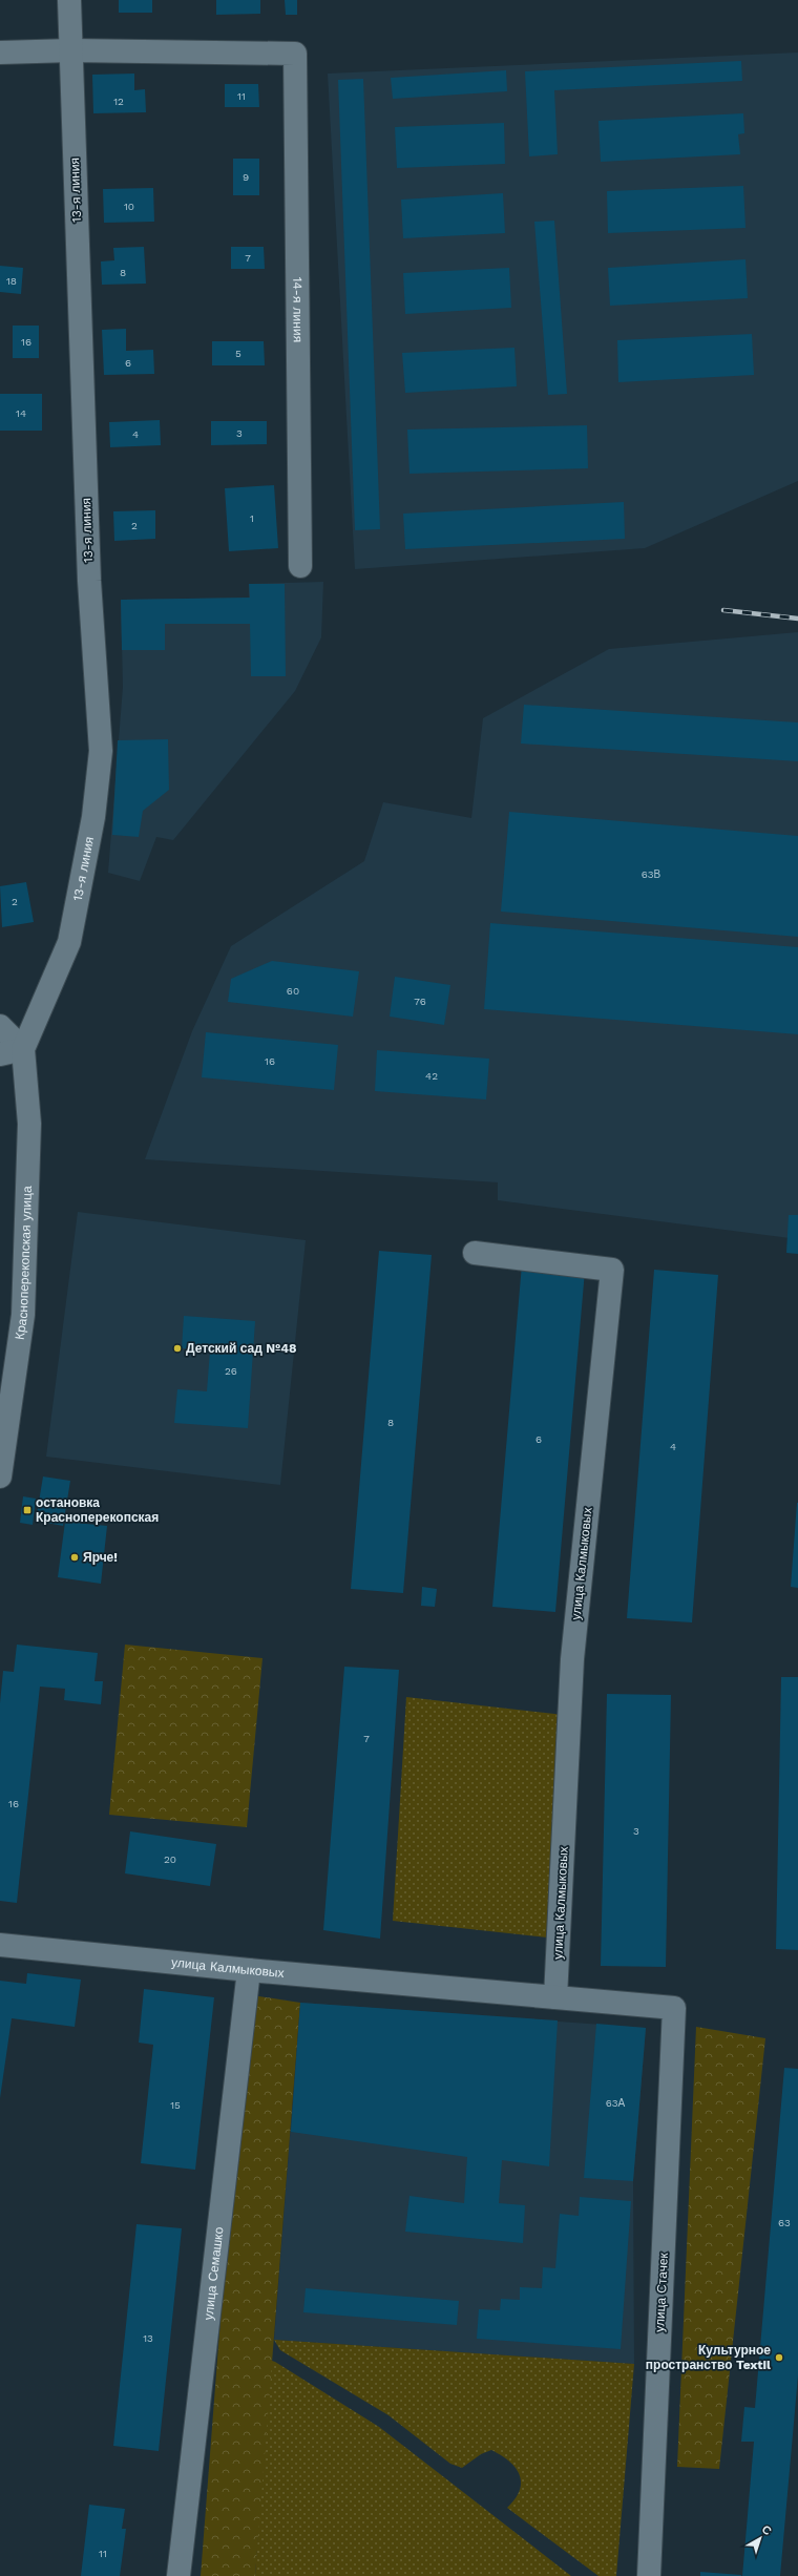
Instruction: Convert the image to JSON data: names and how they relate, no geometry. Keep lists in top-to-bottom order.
{
  "streets": {
    "street": [
      "13-я линия",
      "14-я линия",
      "Красноперекопская улица",
      "улица Калмыковых",
      "улица Семашко",
      "улица Стачек"
    ]
  },
  "crossings": [
    ["13-я линия", "14-я линия"],
    ["13-я линия", "Красноперекопская улица"],
    ["улица Калмыковых", "улица Семашко"],
    ["улица Калмыковых", "улица Стачек"]
  ],
  "places": {
    "other": ["Детский сад №48", "Ярче!", "Культурное пространство Textil"],
    "transit": ["остановка Красноперекопская"]
  },
  "house_numbers": [
    "11",
    "12",
    "9",
    "10",
    "7",
    "8",
    "18",
    "16",
    "5",
    "6",
    "14",
    "3",
    "4",
    "1",
    "2",
    "63В",
    "2",
    "60",
    "76",
    "16",
    "42",
    "26",
    "8",
    "6",
    "4",
    "7",
    "16",
    "3",
    "20",
    "63А",
    "15",
    "63",
    "13",
    "11"
  ],
  "north": "top right"
}
